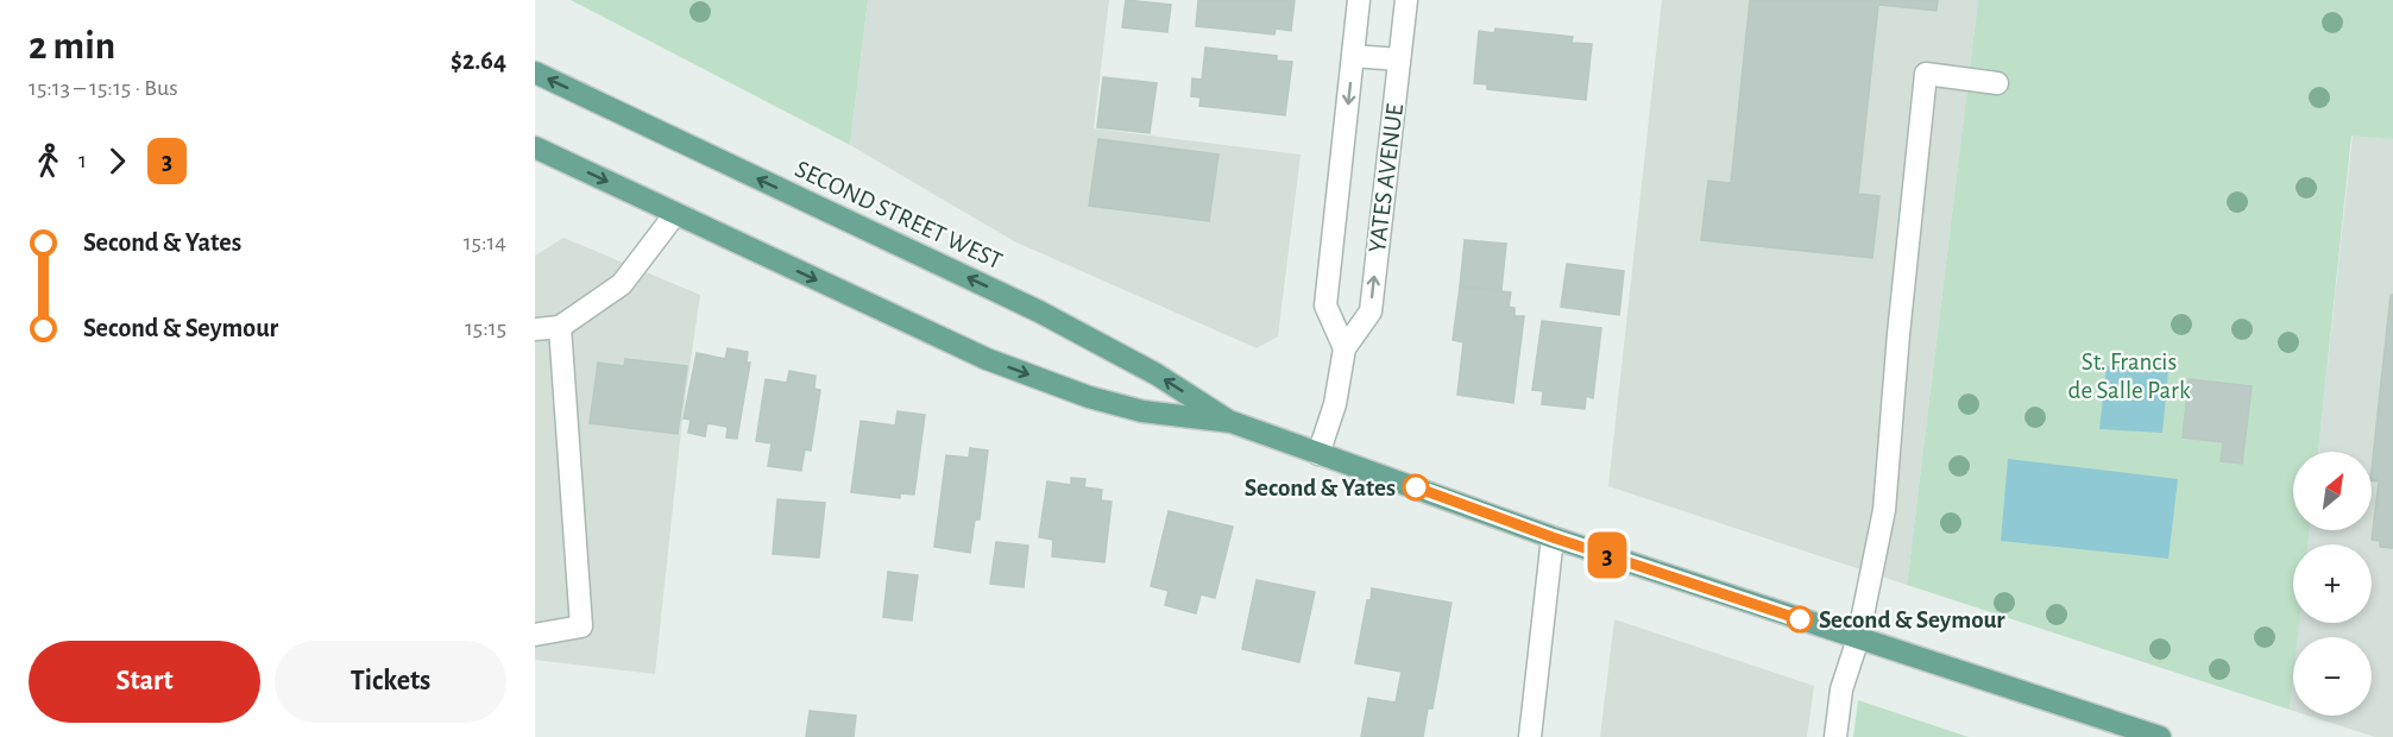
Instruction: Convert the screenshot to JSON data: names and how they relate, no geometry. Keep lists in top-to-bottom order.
{
  "streets": {
    "main road": ["SECOND STREET WEST"],
    "street": ["YATES AVENUE"]
  },
  "crossings": [
    ["YATES AVENUE", "SECOND STREET WEST"]
  ],
  "parks": ["St. Francis de Salle Park"],
  "places": ["Second & Yates", "Second & Seymour"],
  "lines": ["bus line 3"],
  "north": "top right",
  "page": {
    "heading": ["2 min", "15:13 – 15:15 · Bus", "$2.64"],
    "on_map": "3",
    "legs": ["1", "3"],
    "list": [
      {
        "name": "Second & Yates",
        "value": "15:14"
      },
      {
        "name": "Second & Seymour",
        "value": "15:15"
      }
    ],
    "map_buttons": ["+", "−"],
    "buttons": ["Start", "Tickets"]
  }
}
